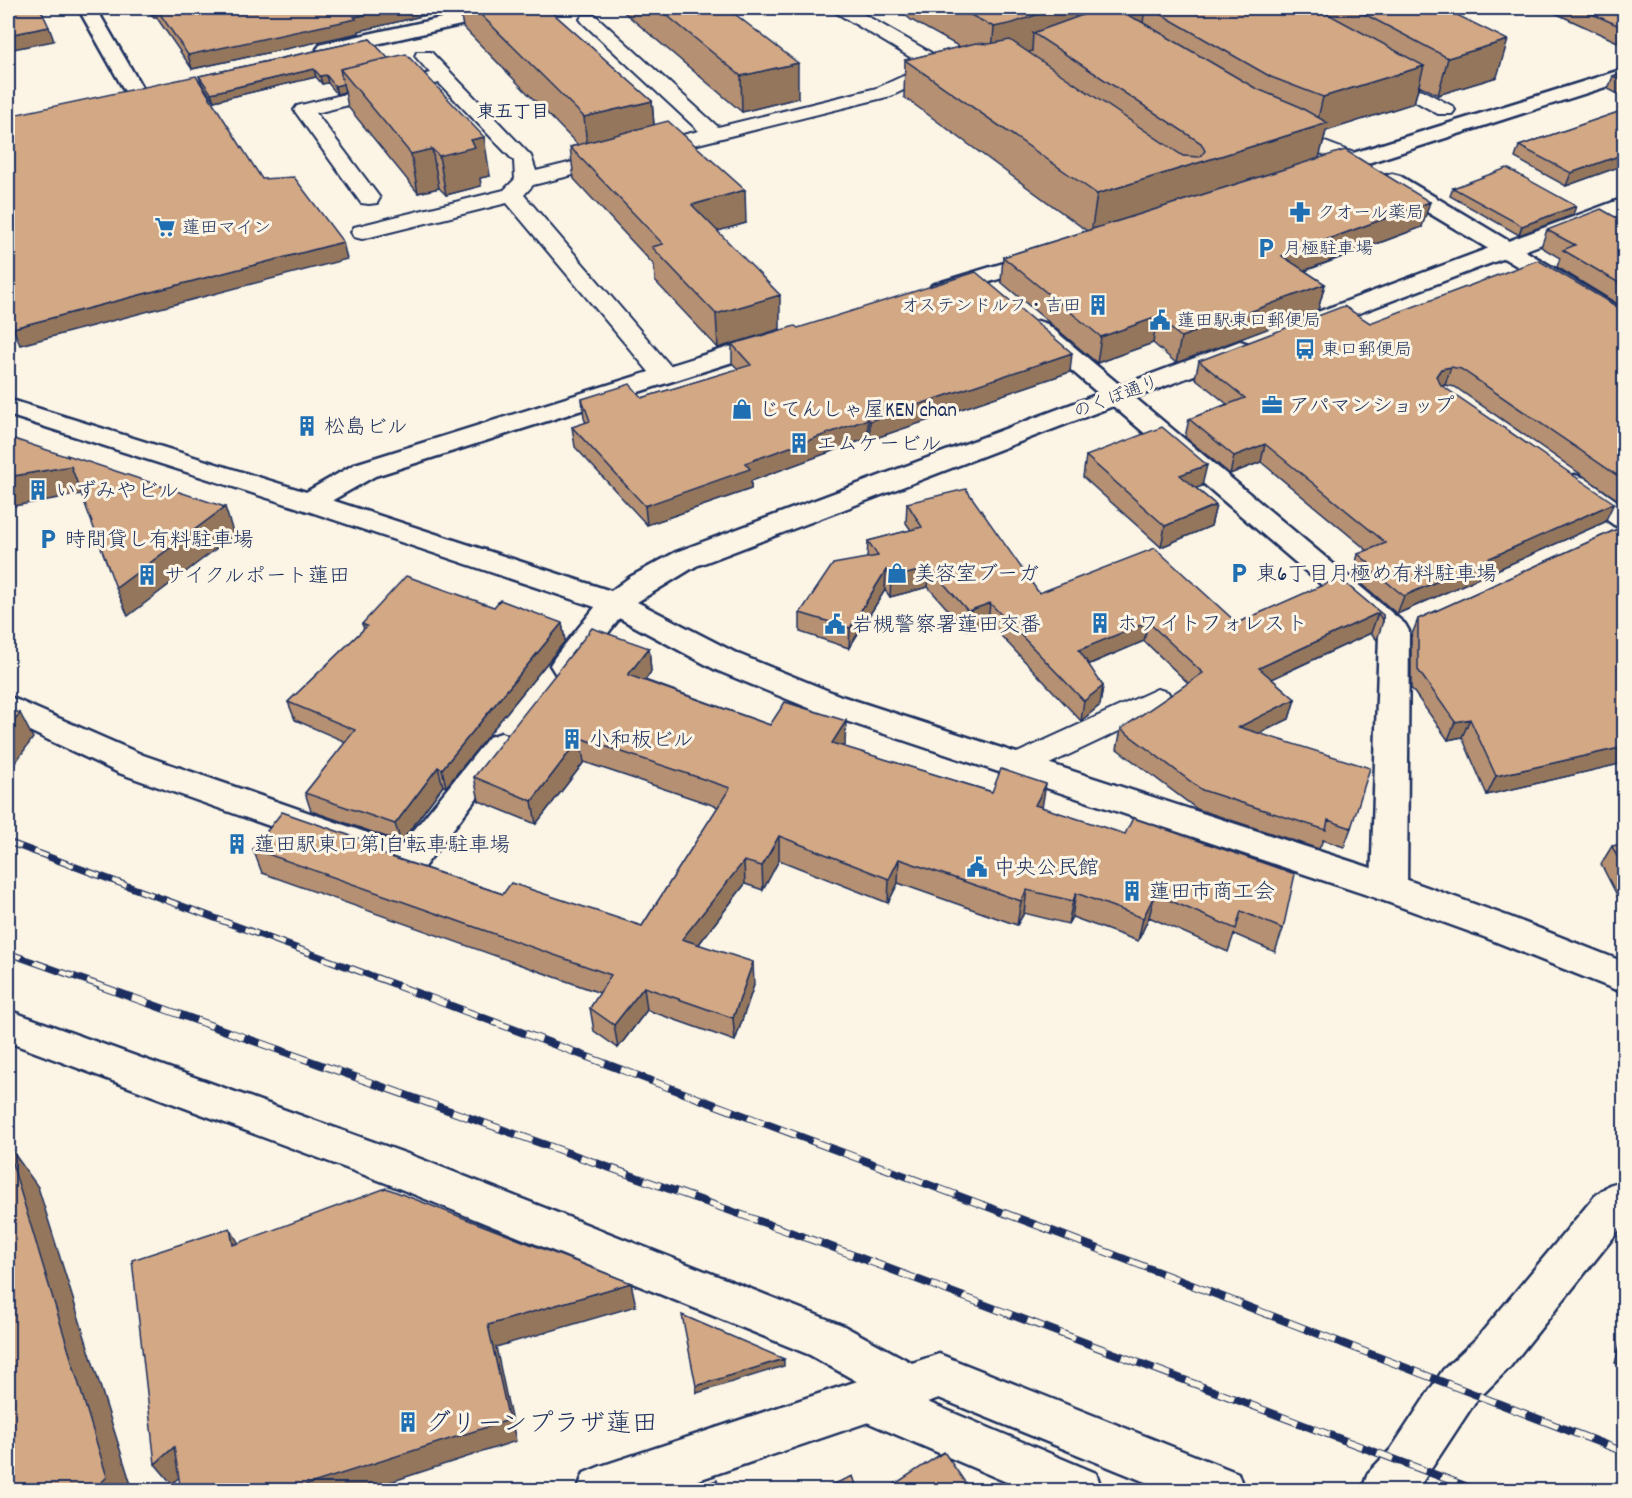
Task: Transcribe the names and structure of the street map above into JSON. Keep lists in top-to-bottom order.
{
  "streets": {
    "street": ["のくぼ通り"]
  },
  "districts": ["東五丁目"],
  "places": {
    "pharmacy": ["クオール薬局"],
    "supermarket": ["蓮田マイン"],
    "parking": ["月極駐車場", "時間貸し有料駐車場", "東6丁目月極め有料駐車場"],
    "building": [
      "オステンドルフ・吉田",
      "松島ビル",
      "エムケービル",
      "いずみやビル",
      "サイクルポート蓮田",
      "ホワイトフォレスト",
      "小和板ビル",
      "蓮田駅東口第1自転車駐車場",
      "蓮田市商工会",
      "グリーンプラザ蓮田"
    ],
    "public building": ["蓮田駅東口郵便局", "岩槻警察署蓮田交番", "中央公民館"],
    "bus stop": ["東口郵便局"],
    "office": ["アパマンショップ"],
    "shop": ["じてんしゃ屋KEN chan", "美容室ブーガ"]
  }
}
